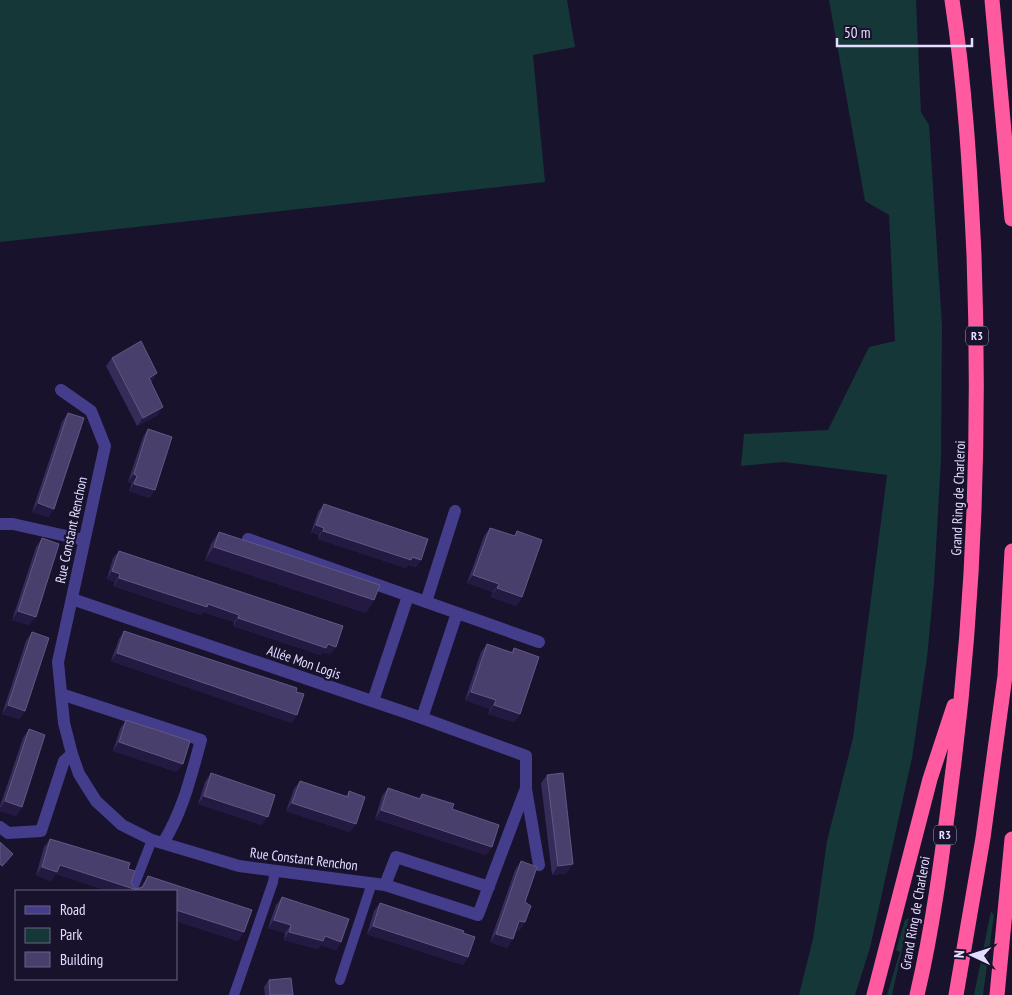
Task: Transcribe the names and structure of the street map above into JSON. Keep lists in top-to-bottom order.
{
  "streets": {
    "highway": ["R3", "Grand Ring de Charleroi"],
    "street": ["Rue Constant Renchon", "Allée Mon Logis"]
  },
  "crossings": [
    ["Rue Constant Renchon", "Allée Mon Logis"]
  ],
  "legend": ["Road", "Park", "Building"],
  "scale_bar": "50 m",
  "north": "left"
}
